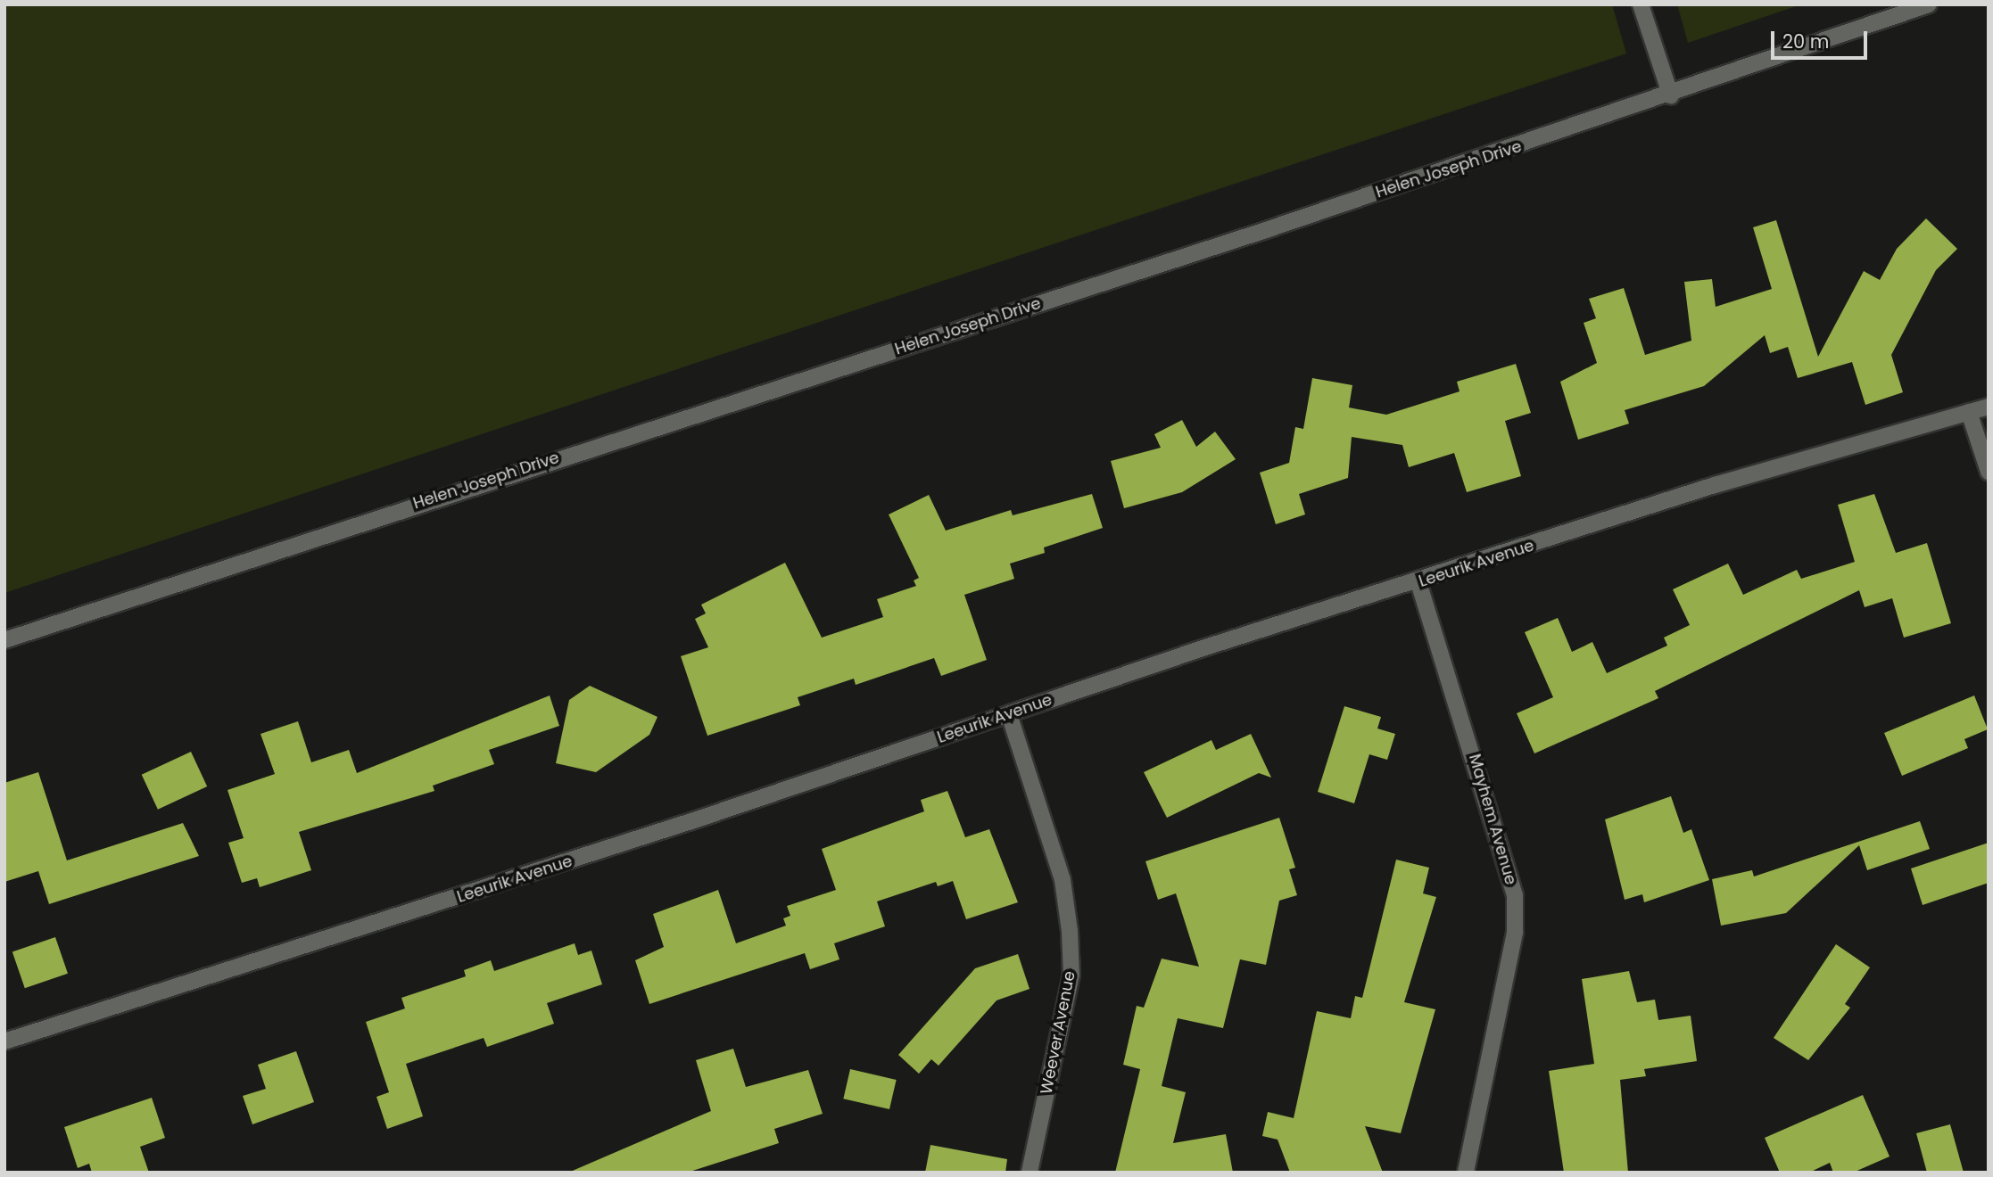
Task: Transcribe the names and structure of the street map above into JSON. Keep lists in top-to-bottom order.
{
  "streets": {
    "street": [
      "Helen Joseph Drive",
      "Leeurik Avenue",
      "Mayhem Avenue",
      "Weever Avenue"
    ]
  },
  "crossings": [
    ["Leeurik Avenue", "Mayhem Avenue"],
    ["Leeurik Avenue", "Weever Avenue"]
  ],
  "scale_bar": "20 m"
}
